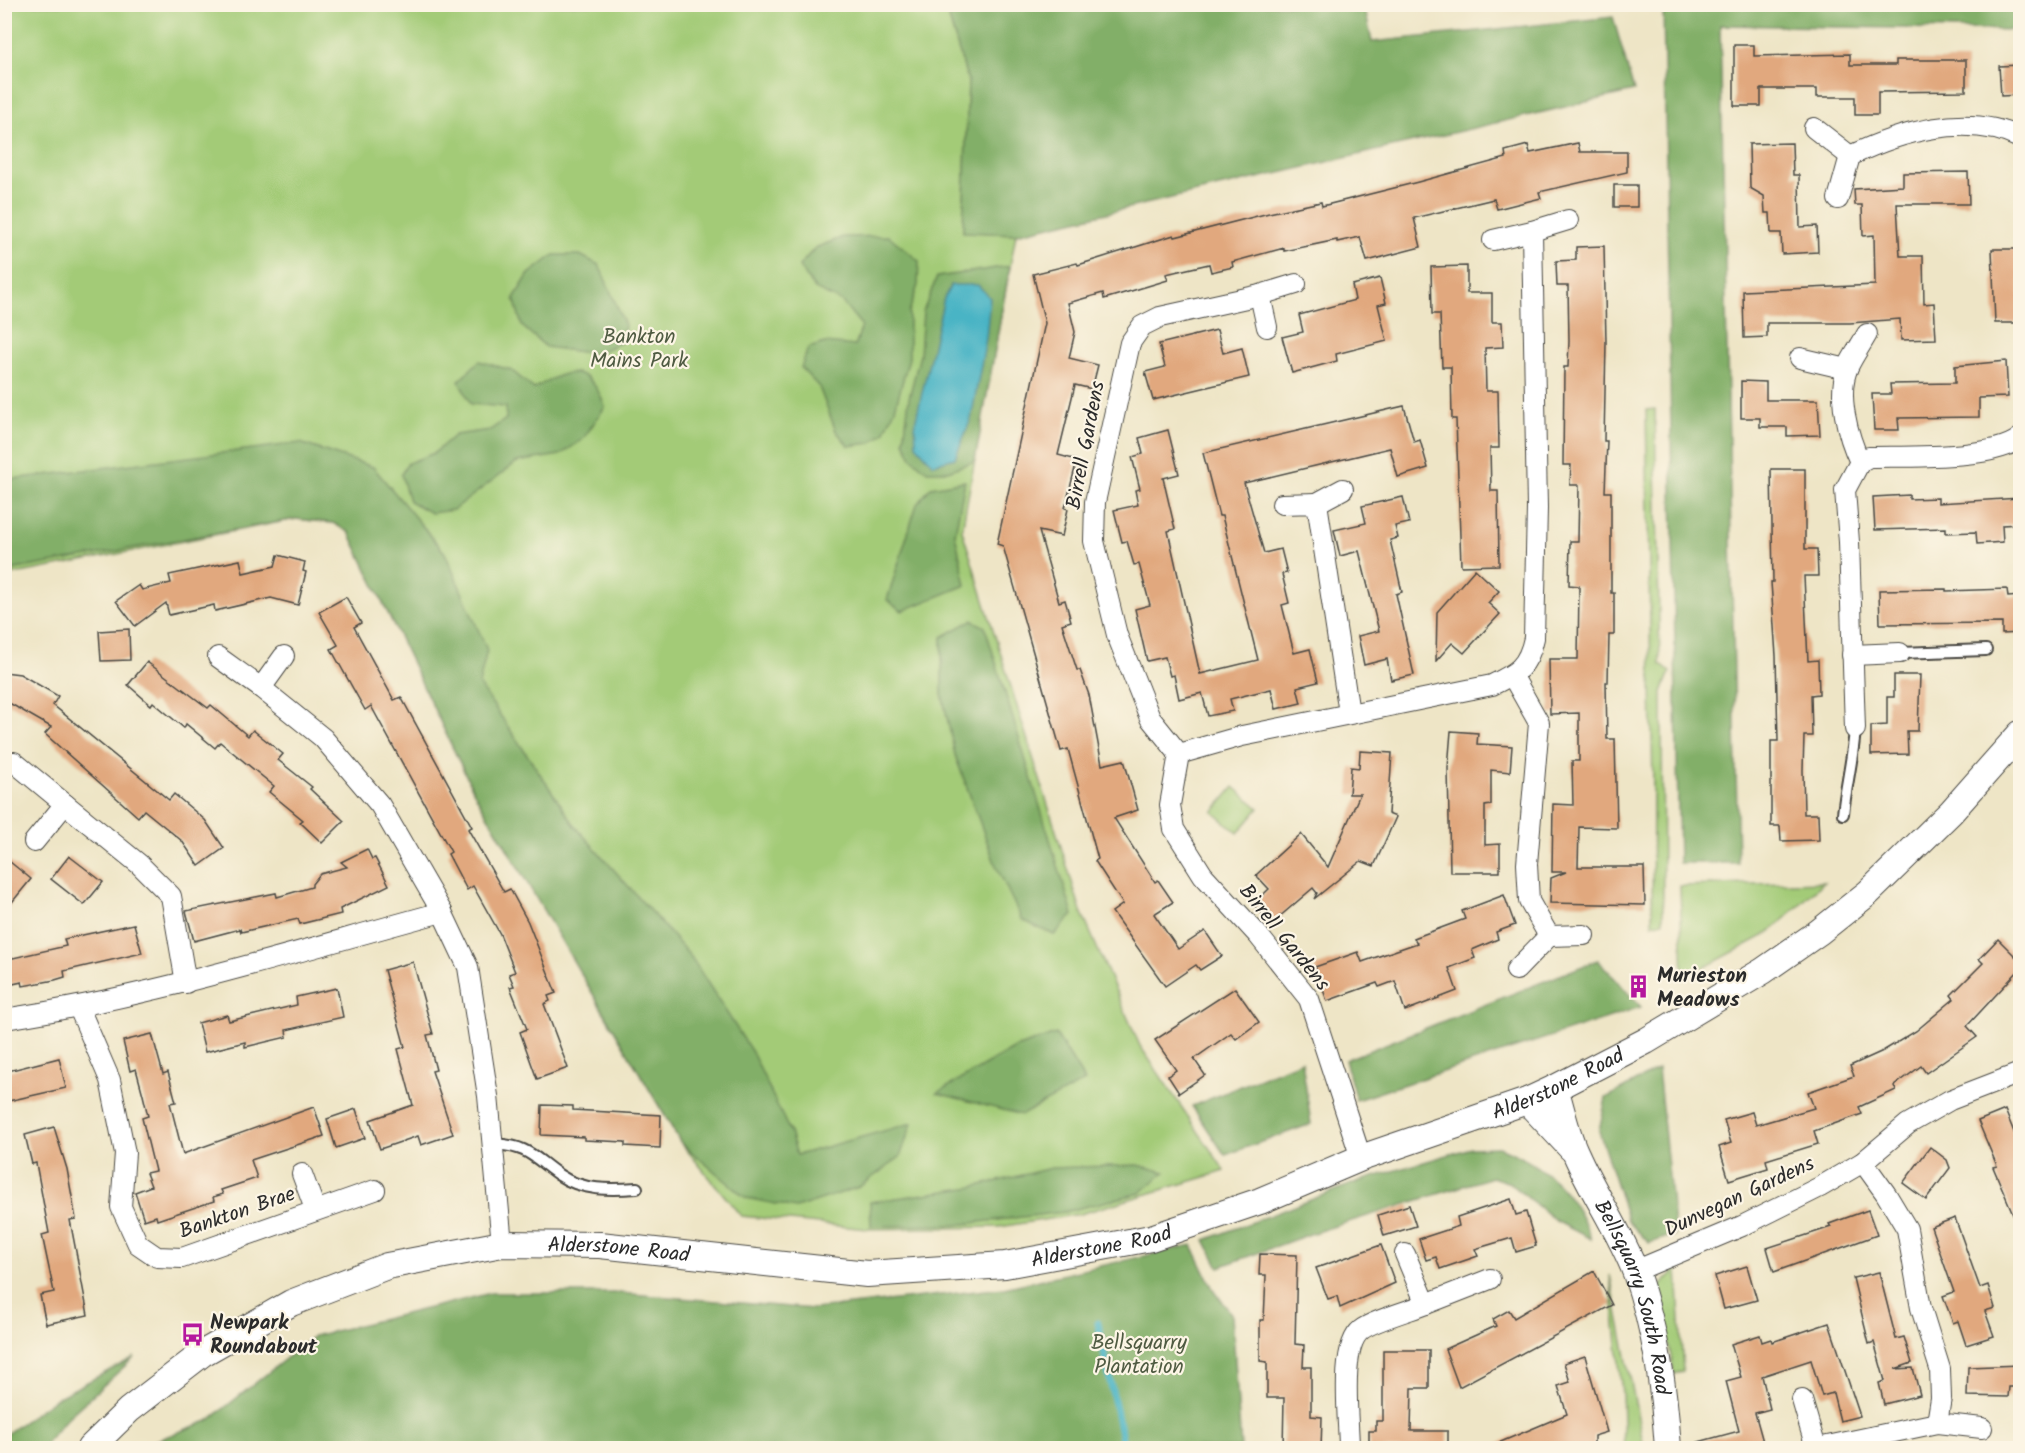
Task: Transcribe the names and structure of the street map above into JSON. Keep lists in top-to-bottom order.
{
  "streets": {
    "street": [
      "Birrell Gardens",
      "Alderstone Road",
      "Dunvegan Gardens",
      "Bankton Brae",
      "Bellsquarry South Road"
    ]
  },
  "crossings": [
    ["Birrell Gardens", "Alderstone Road"],
    ["Alderstone Road", "Bellsquarry South Road"],
    ["Dunvegan Gardens", "Bellsquarry South Road"]
  ],
  "parks": ["Bankton Mains Park", "Bellsquarry Plantation"],
  "places": {
    "building": ["Murieston Meadows"],
    "bus stop": ["Newpark Roundabout"]
  }
}
